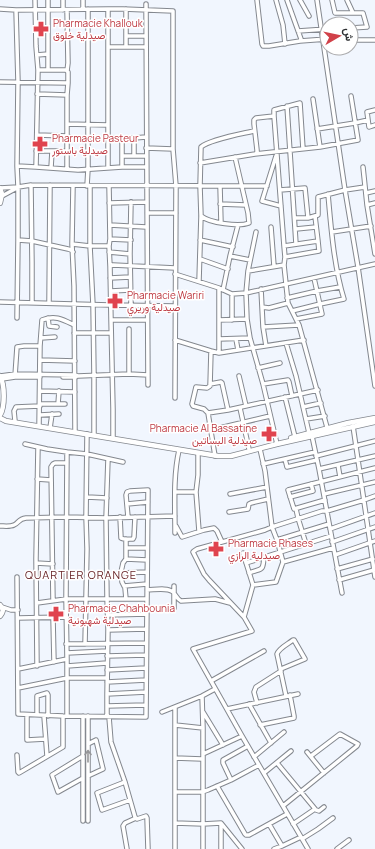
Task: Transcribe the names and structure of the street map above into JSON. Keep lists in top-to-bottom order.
{
  "districts": ["QUARTIER ORANGE"],
  "places": {
    "pharmacy": [
      "Pharmacie Khallouk صيدلية خلوق",
      "Pharmacie Pasteur صيدلية باستور",
      "Pharmacie Wariri صيدلية وريري",
      "Pharmacie Al Bassatine صيدلية البساتين",
      "Pharmacie Rhases صيدلية الرازي",
      "Pharmacie Chahbounia صيدلية شهبونية"
    ]
  },
  "north": "right"
}
